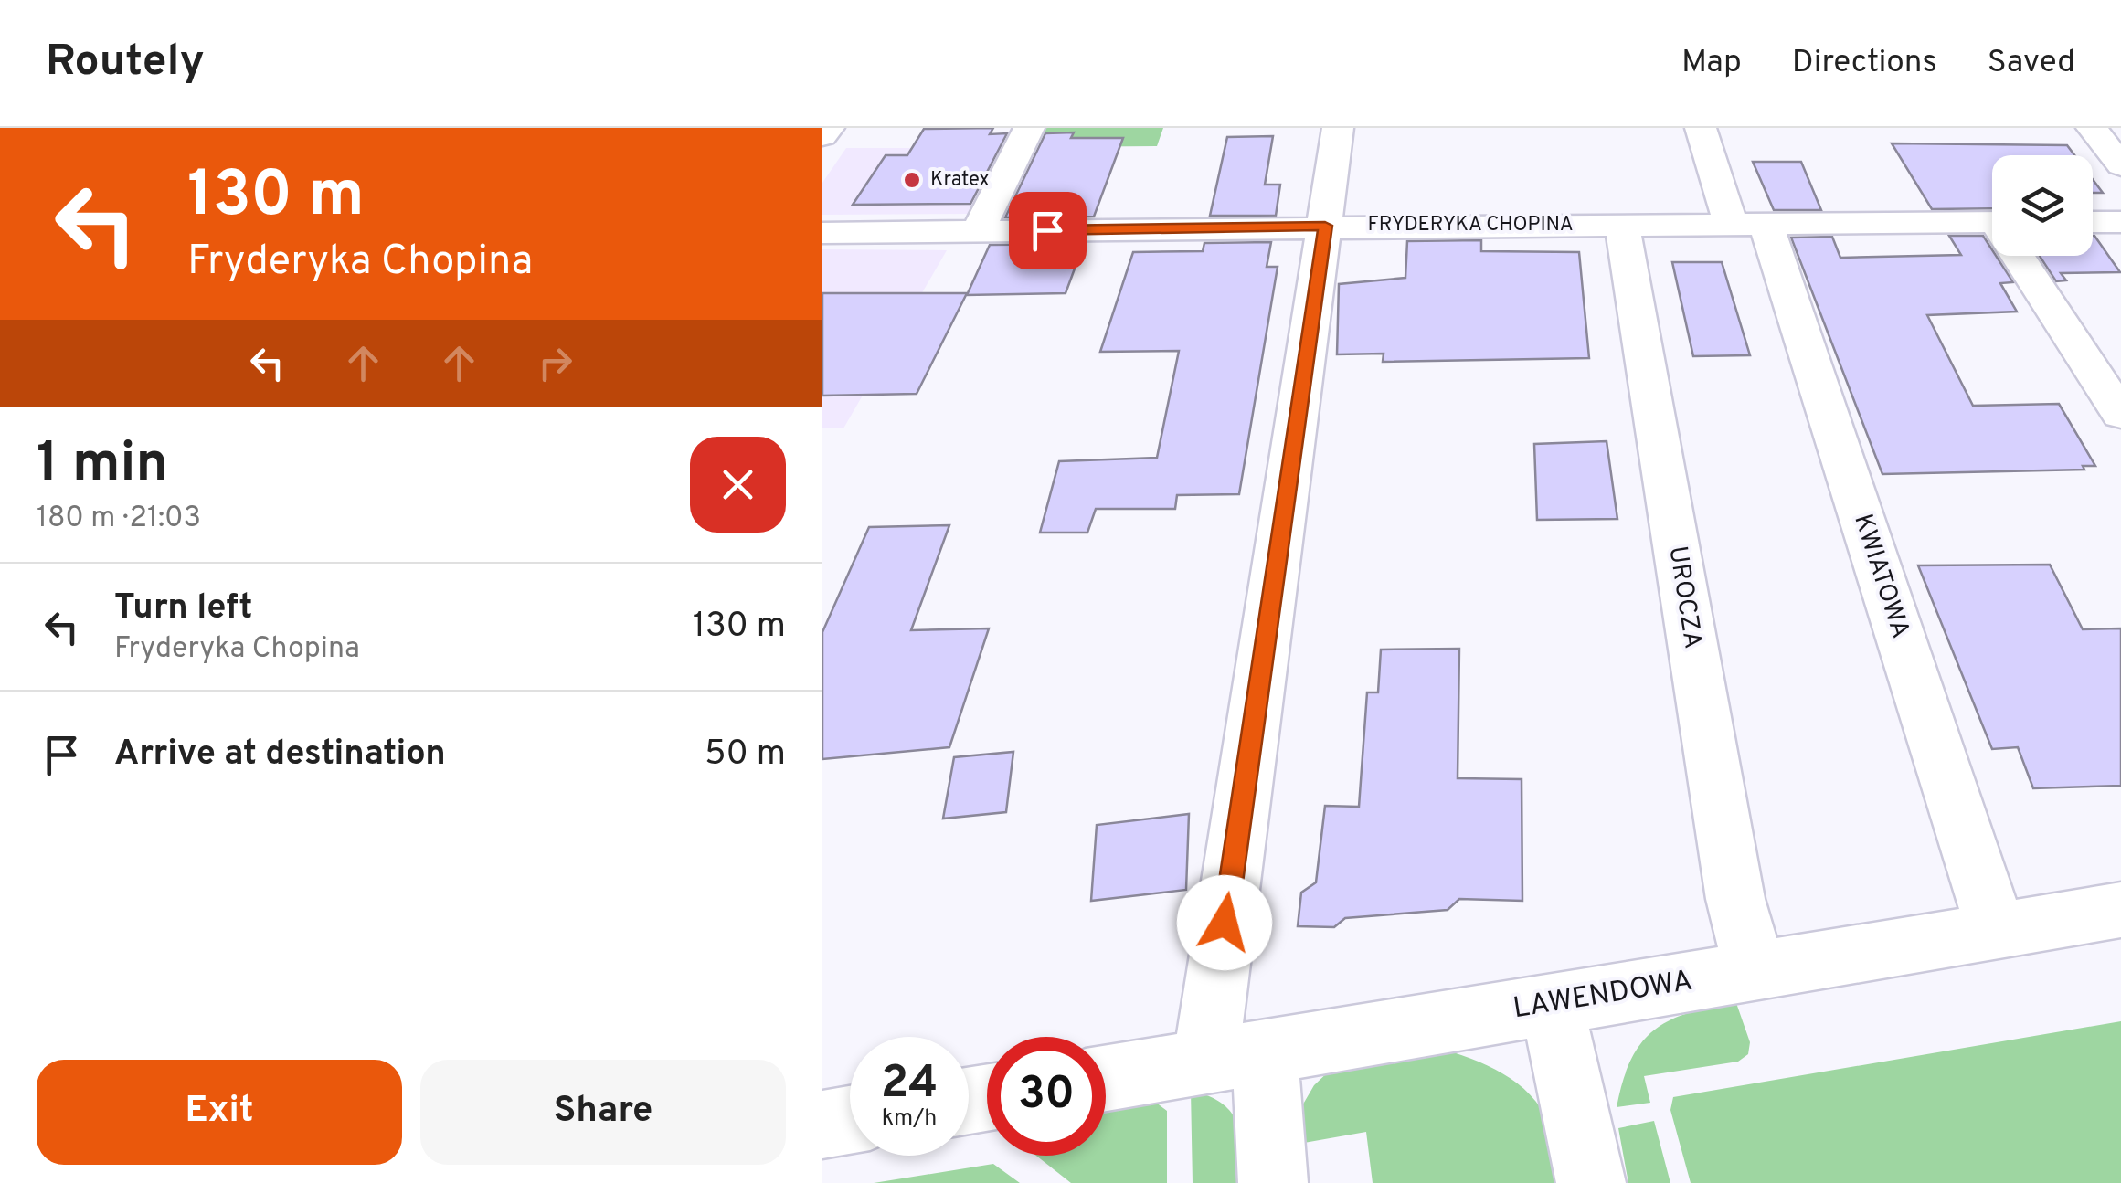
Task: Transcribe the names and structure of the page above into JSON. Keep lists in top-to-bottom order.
{
  "streets": {
    "street": [
      "FRYDERYKA CHOPINA",
      "KWIATOWA",
      "UROCZA",
      "LAWENDOWA"
    ]
  },
  "crossings": [
    ["FRYDERYKA CHOPINA", "KWIATOWA"],
    ["FRYDERYKA CHOPINA", "UROCZA"],
    ["KWIATOWA", "LAWENDOWA"],
    ["UROCZA", "LAWENDOWA"]
  ],
  "places": ["Kratex"],
  "page": {
    "header": "Routely",
    "nav": ["Map", "Directions", "Saved"],
    "turn": ["130 m", "Fryderyka Chopina"],
    "heading": ["1 min", "180 m · 21:03"],
    "list": [
      {
        "name": "Turn left",
        "note": "Fryderyka Chopina",
        "value": "130 m"
      },
      {
        "name": "Arrive at destination",
        "value": "50 m"
      }
    ],
    "speed": "24 km/h",
    "limit": "30",
    "buttons": ["Exit", "Share"]
  }
}
